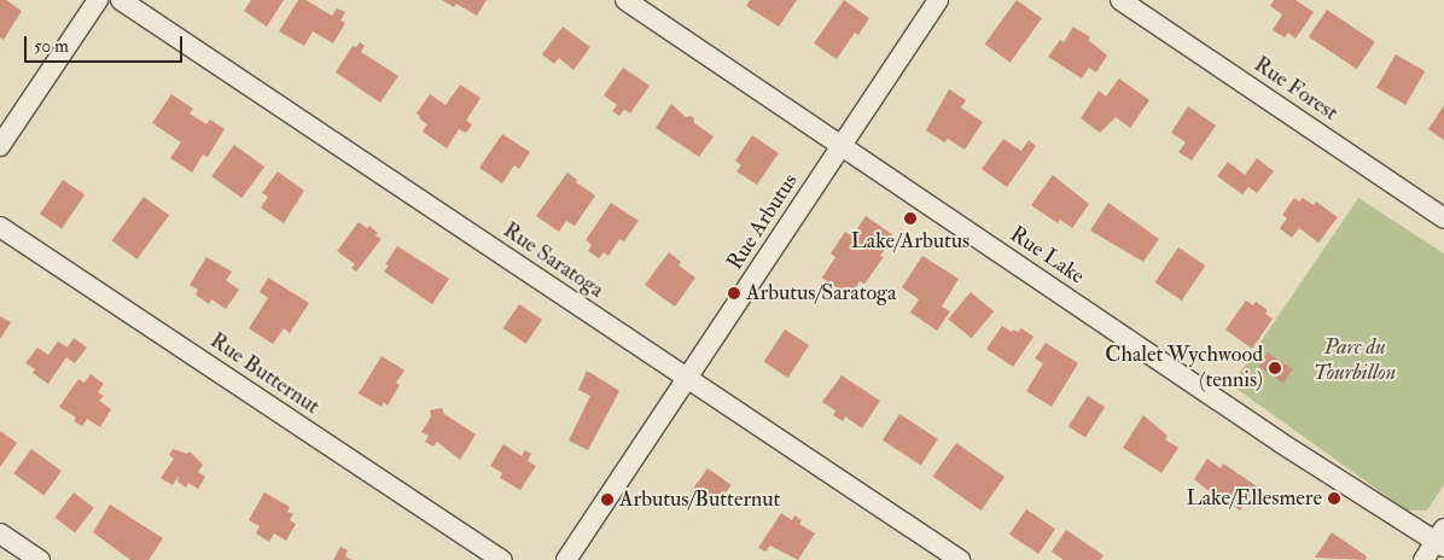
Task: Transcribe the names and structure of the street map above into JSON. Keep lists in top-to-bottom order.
{
  "streets": {
    "street": [
      "Rue Forest",
      "Rue Arbutus",
      "Rue Lake",
      "Rue Saratoga",
      "Rue Butternut"
    ]
  },
  "crossings": [
    ["Rue Arbutus", "Rue Lake"],
    ["Rue Arbutus", "Rue Saratoga"]
  ],
  "parks": ["Parc du Tourbillon"],
  "places": [
    "Lake/Arbutus",
    "Arbutus/Saratoga",
    "Chalet Wychwood (tennis)",
    "Lake/Ellesmere",
    "Arbutus/Butternut"
  ],
  "scale_bar": "50 m"
}
